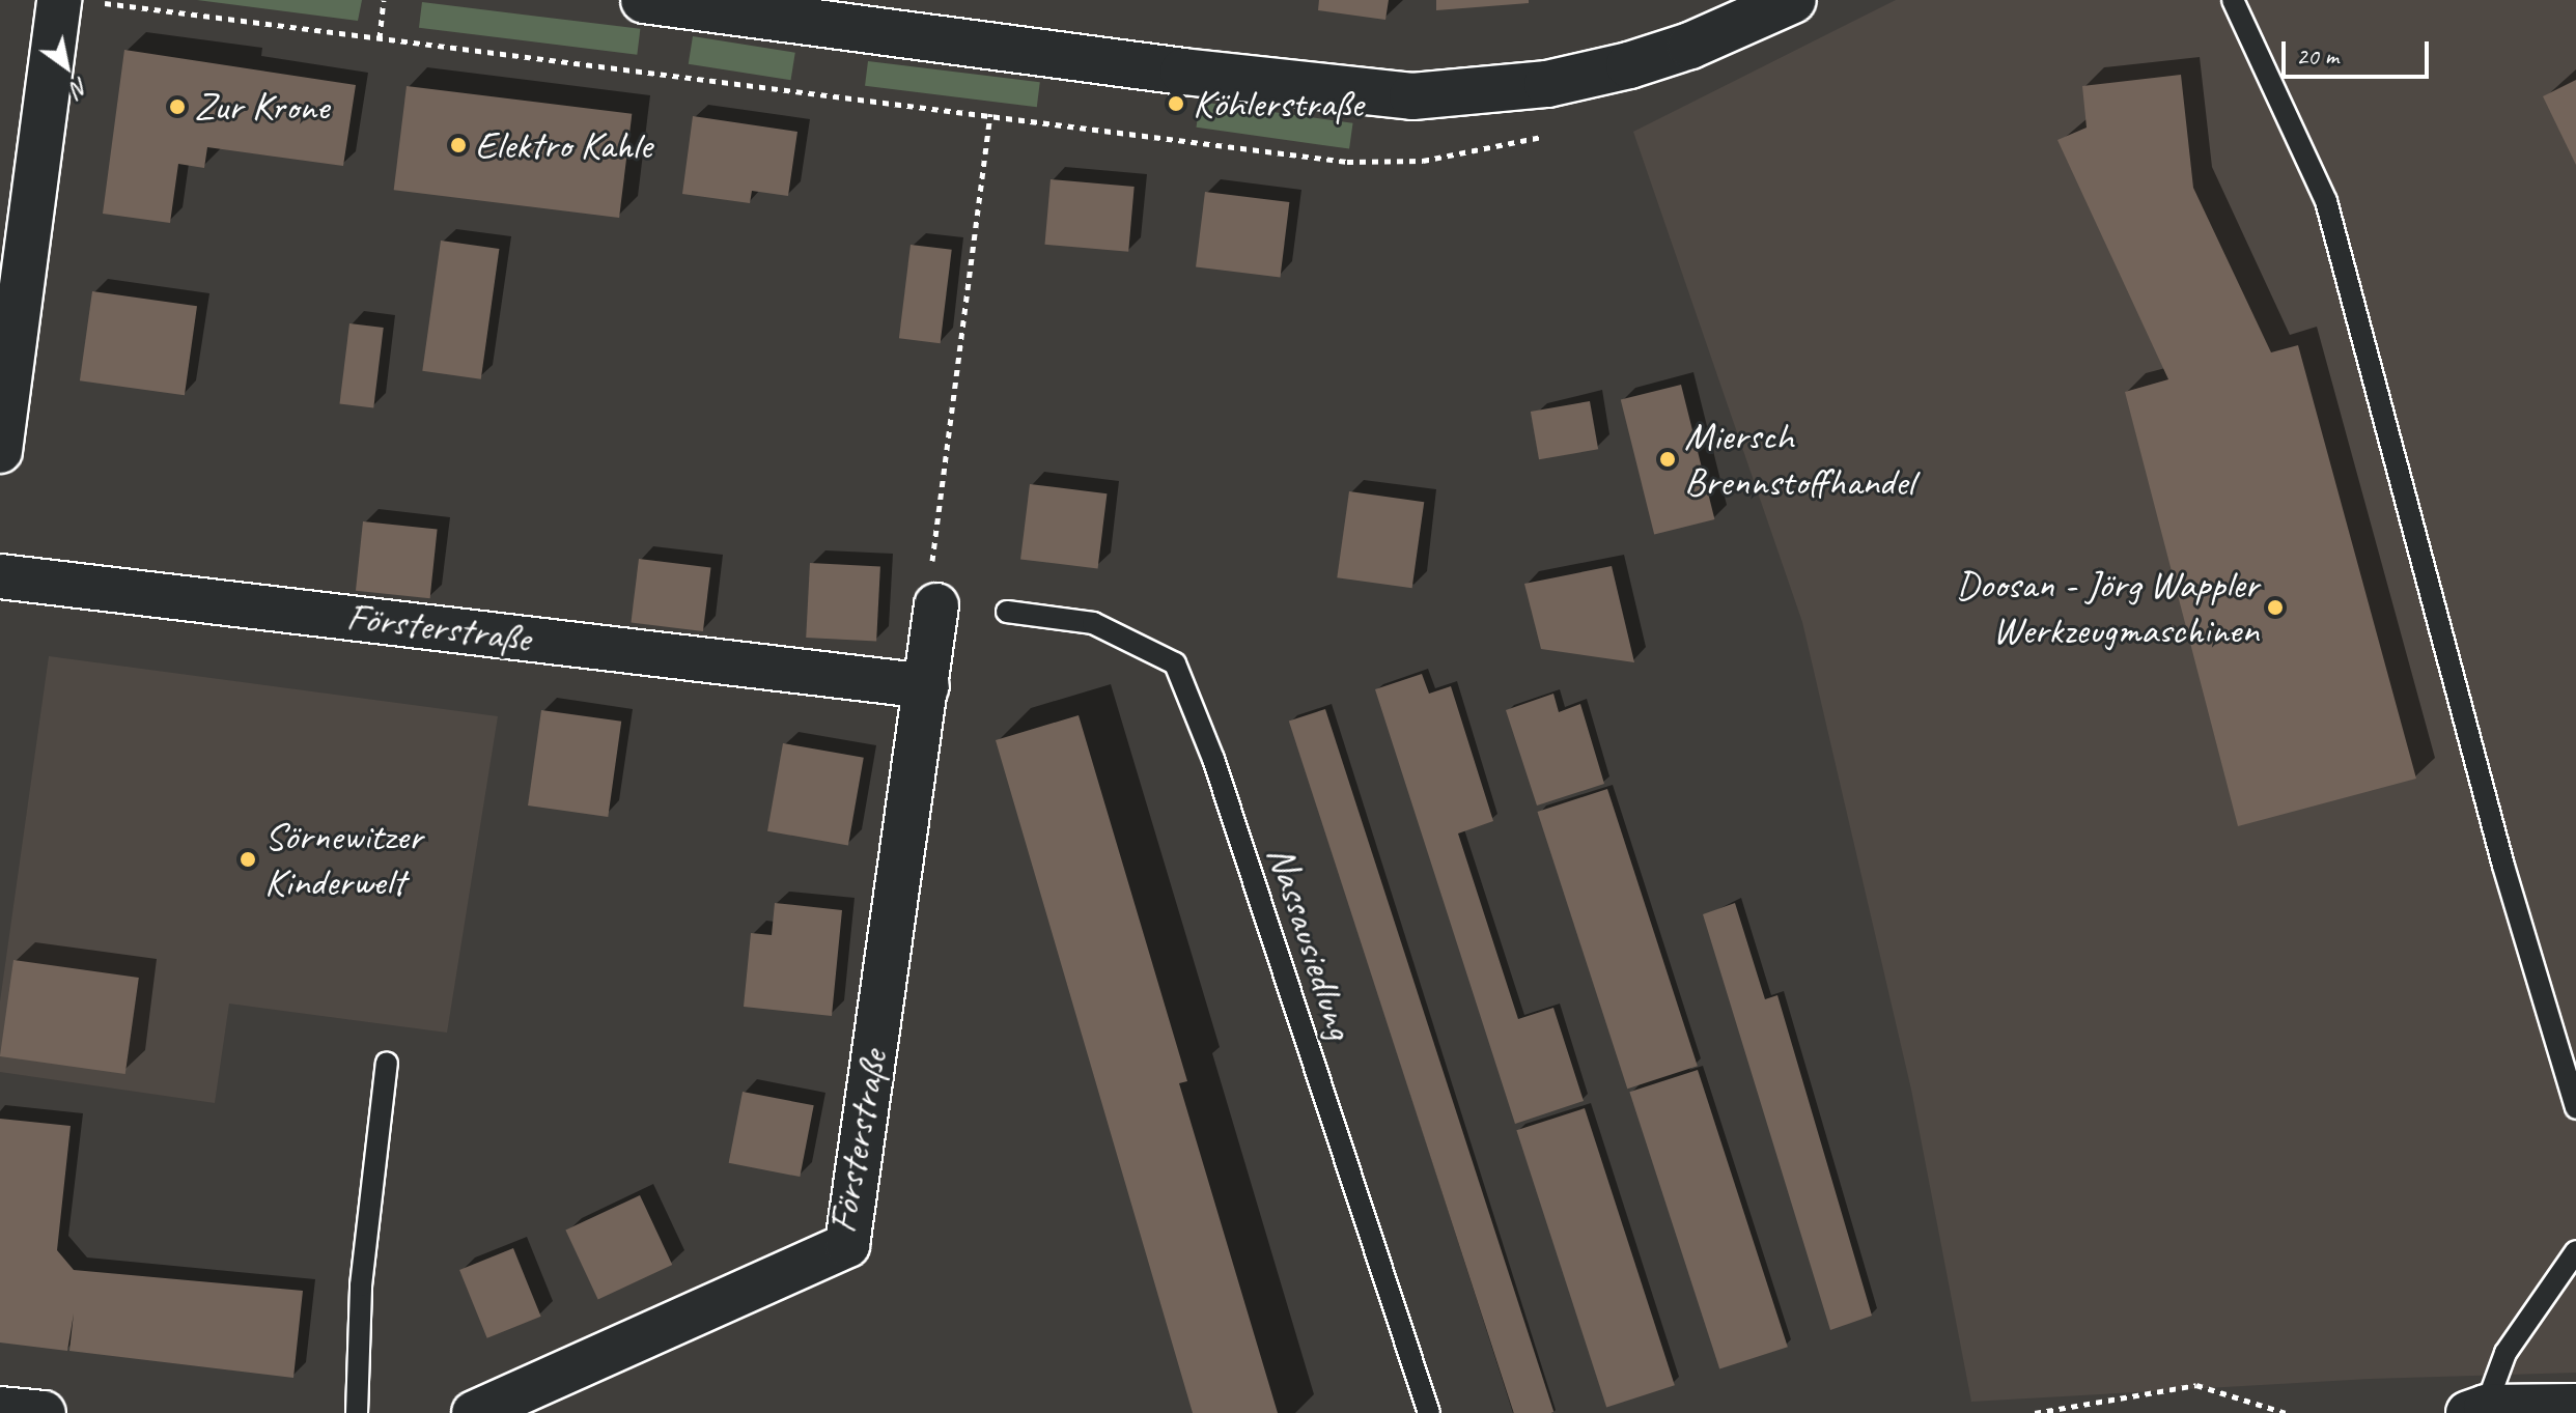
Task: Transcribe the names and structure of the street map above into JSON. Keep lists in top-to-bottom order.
{
  "streets": {
    "street": ["Försterstraße"],
    "lane": ["Nassausiedlung"]
  },
  "places": [
    "Köhlerstraße",
    "Zur Krone",
    "Elektro Kahle",
    "Miersch Brennstoffhandel",
    "Doosan - Jörg Wappler Werkzeugmaschinen",
    "Sörnewitzer Kinderwelt"
  ],
  "scale_bar": "20 m",
  "north": "bottom right"
}
